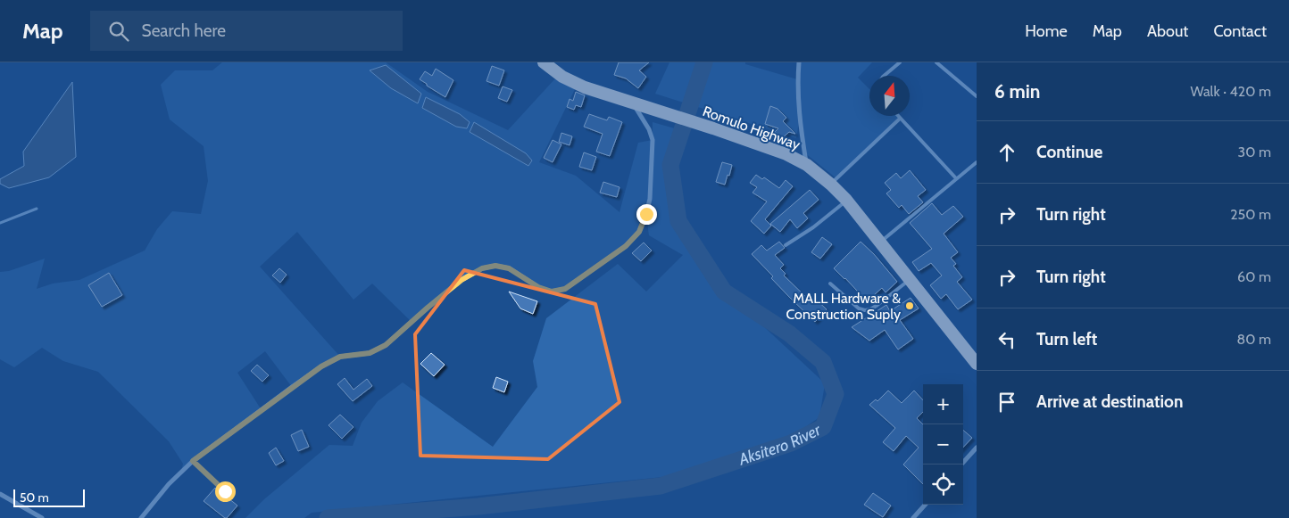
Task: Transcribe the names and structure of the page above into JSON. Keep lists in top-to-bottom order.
{
  "streets": {
    "highway": ["Romulo Highway"]
  },
  "water": ["Aksitero River"],
  "places": ["MALL Hardware & Construction Suply"],
  "scale_bar": "50 m",
  "north": "top",
  "page": {
    "header": "Map",
    "search": "Search here",
    "nav": [
      "Home",
      "Map",
      "About",
      "Contact"
    ],
    "heading": ["6 min", "Walk · 420 m"],
    "list": [
      ["Continue", "30 m"],
      ["Turn right", "250 m"],
      ["Turn right", "60 m"],
      ["Turn left", "80 m"],
      "Arrive at destination"
    ],
    "map_buttons": ["+", "−"],
    "scale": "50 m"
  }
}
